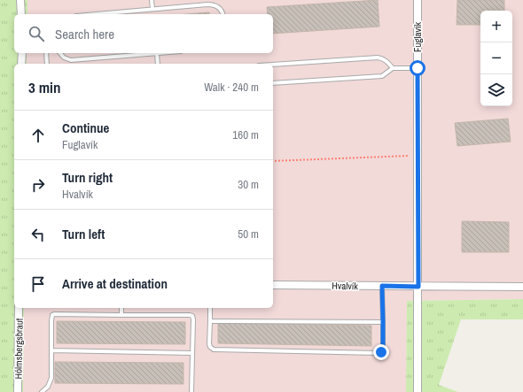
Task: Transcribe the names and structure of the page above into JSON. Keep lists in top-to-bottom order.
{
  "streets": {
    "street": ["Fuglavík", "Hvalvík", "Hólmsbergsbraut"]
  },
  "crossings": [
    ["Fuglavík", "Hvalvík"]
  ],
  "page": {
    "map_buttons": ["+", "−"],
    "search": "Search here",
    "heading": ["3 min", "Walk · 240 m"],
    "list": [
      ["Continue", "Fuglavík", "160 m"],
      ["Turn right", "Hvalvík", "30 m"],
      ["Turn left", "50 m"],
      "Arrive at destination"
    ]
  }
}
